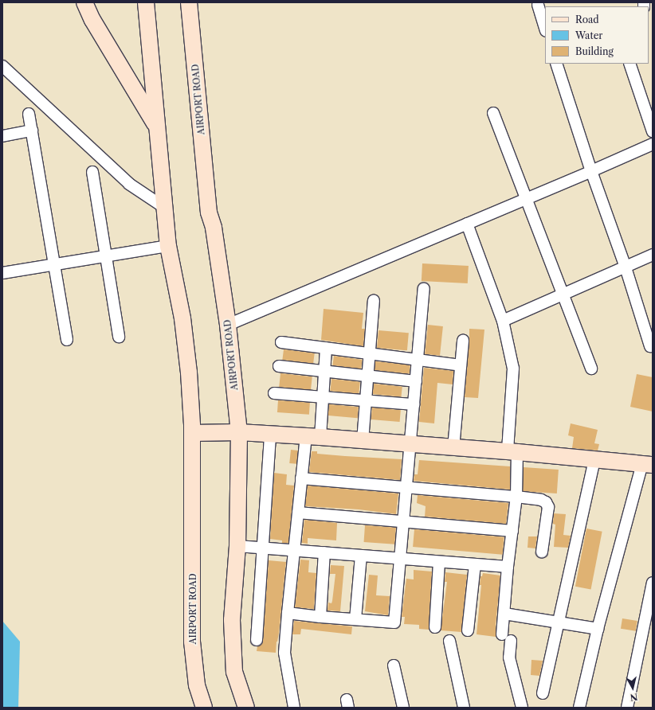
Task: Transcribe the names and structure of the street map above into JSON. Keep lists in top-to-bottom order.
{
  "streets": {
    "main road": ["AIRPORT ROAD"]
  },
  "legend": ["Road", "Water", "Building"],
  "north": "bottom"
}
